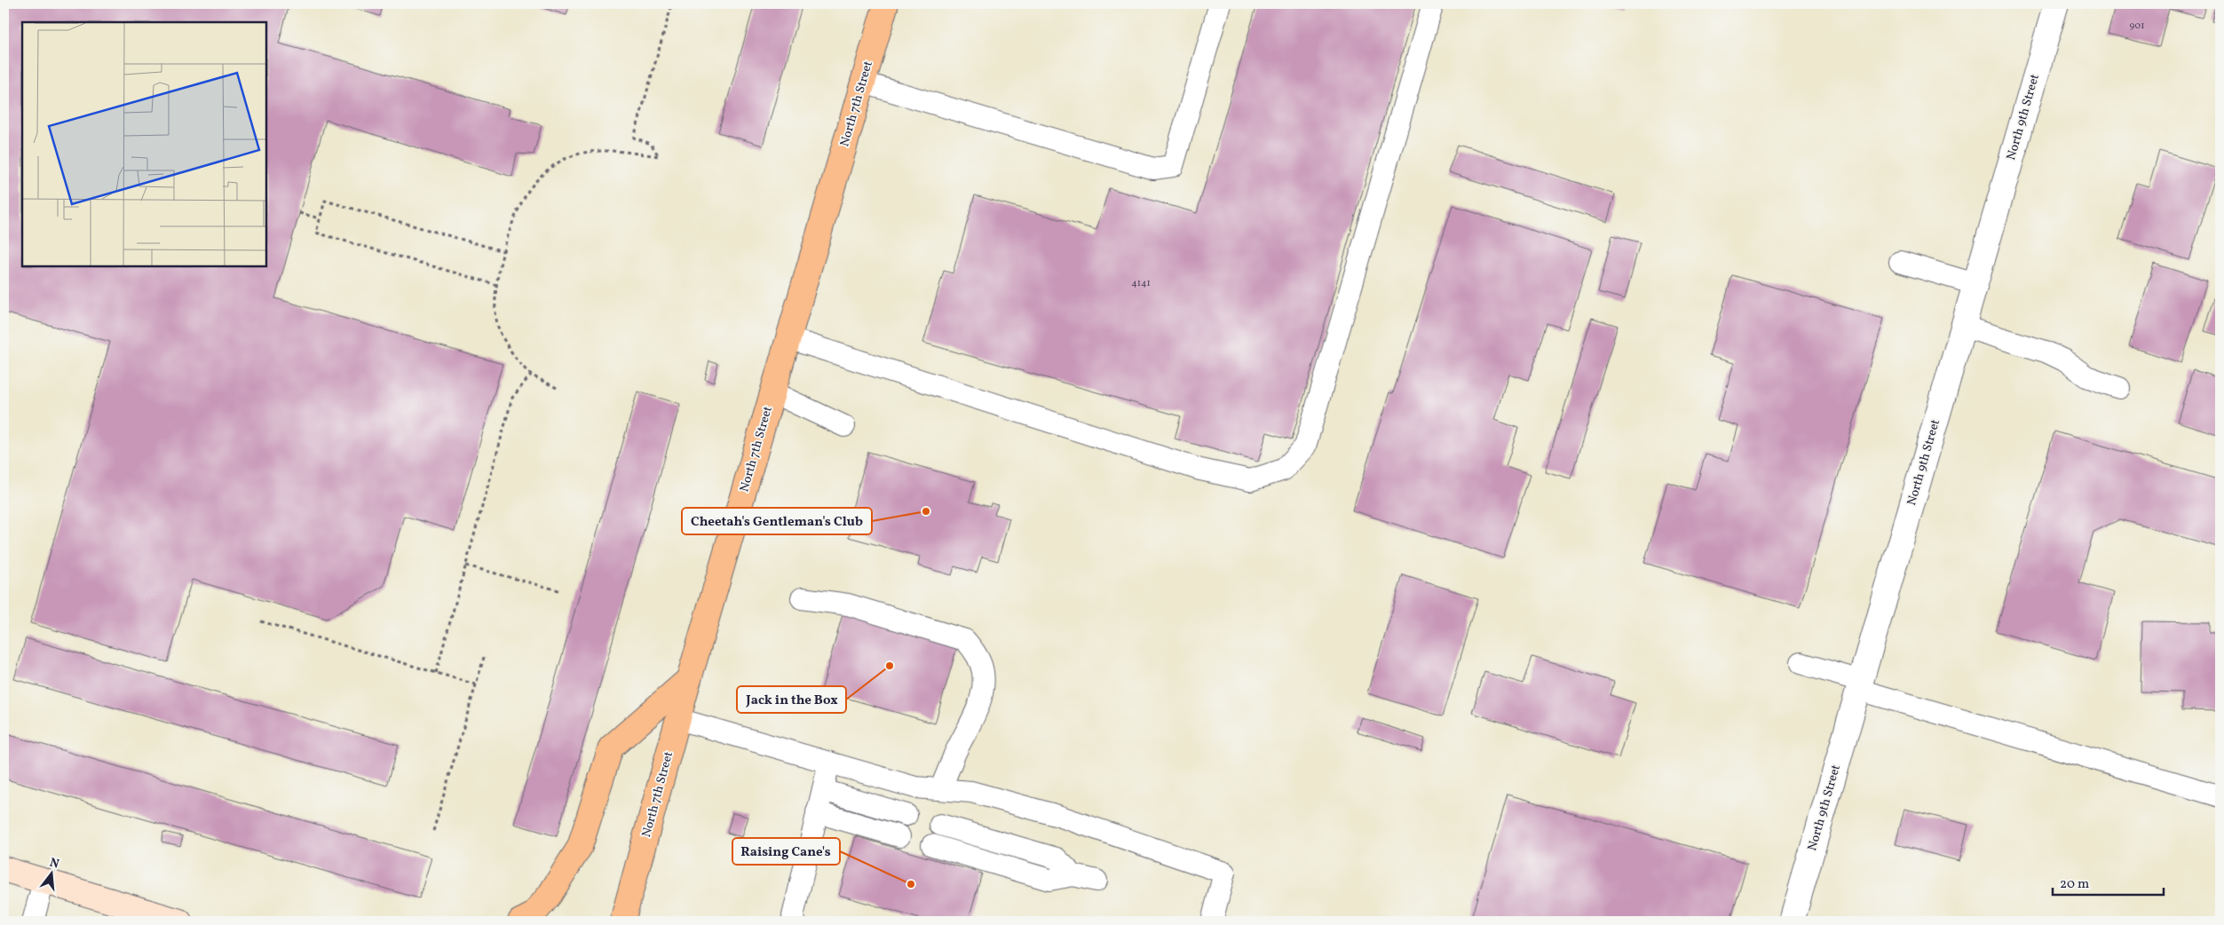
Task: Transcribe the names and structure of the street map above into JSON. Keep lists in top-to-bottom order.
{
  "streets": {
    "main road": ["North 7th Street"],
    "street": ["North 9th Street"]
  },
  "places": ["Cheetah's Gentleman's Club", "Jack in the Box", "Raising Cane's"],
  "house_numbers": ["901", "4141"],
  "scale_bar": "20 m",
  "north": "top"
}
